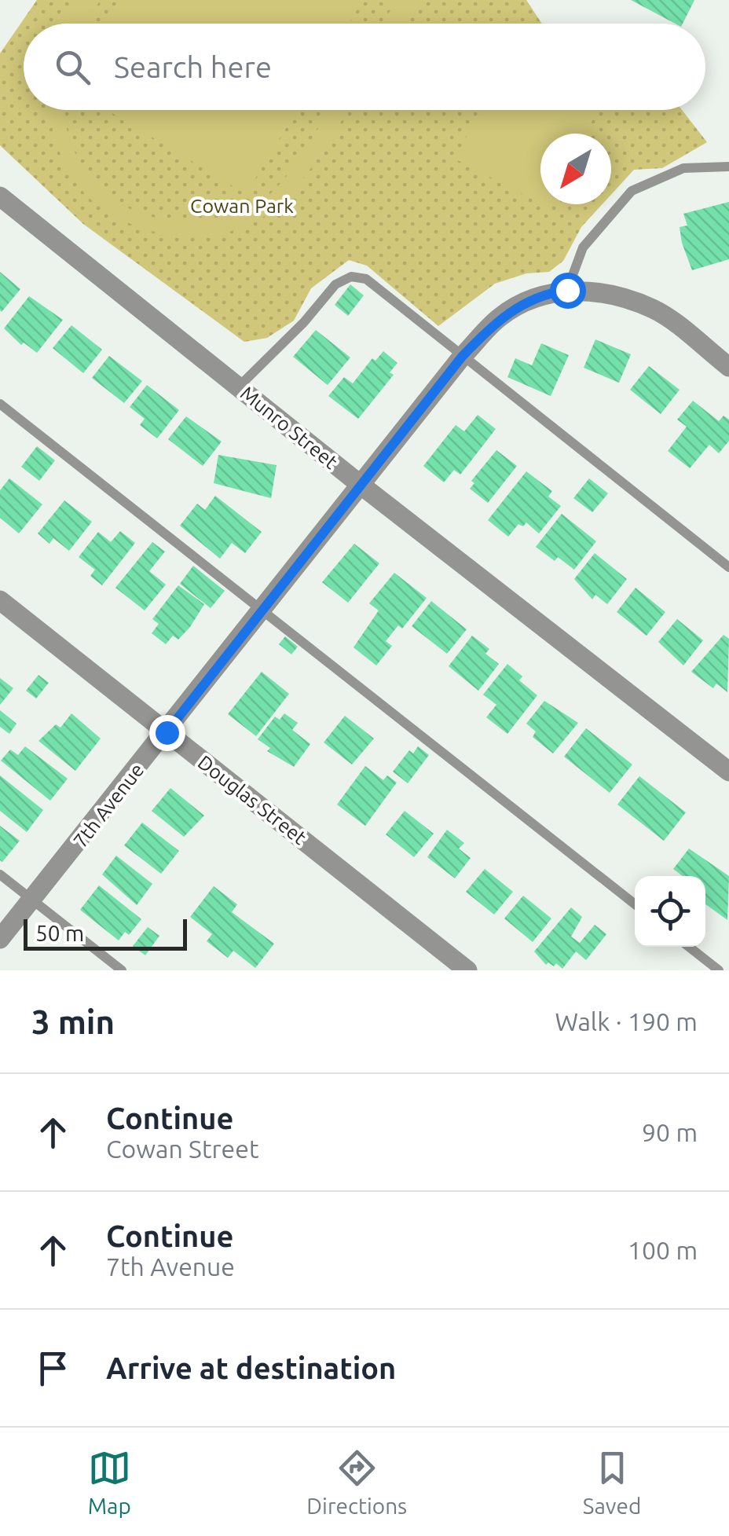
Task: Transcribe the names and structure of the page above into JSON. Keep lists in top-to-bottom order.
{
  "streets": {
    "street": ["Munro Street", "Douglas Street", "7th Avenue"]
  },
  "crossings": [
    ["Munro Street", "7th Avenue"],
    ["Douglas Street", "7th Avenue"]
  ],
  "parks": ["Cowan Park"],
  "scale_bar": "50 m",
  "north": "bottom left",
  "page": {
    "search": "Search here",
    "scale": "50 m",
    "heading": ["3 min", "Walk · 190 m"],
    "list": [
      ["Continue", "Cowan Street", "90 m"],
      ["Continue", "7th Avenue", "100 m"],
      "Arrive at destination"
    ],
    "nav": ["Map", "Directions", "Saved"]
  }
}
